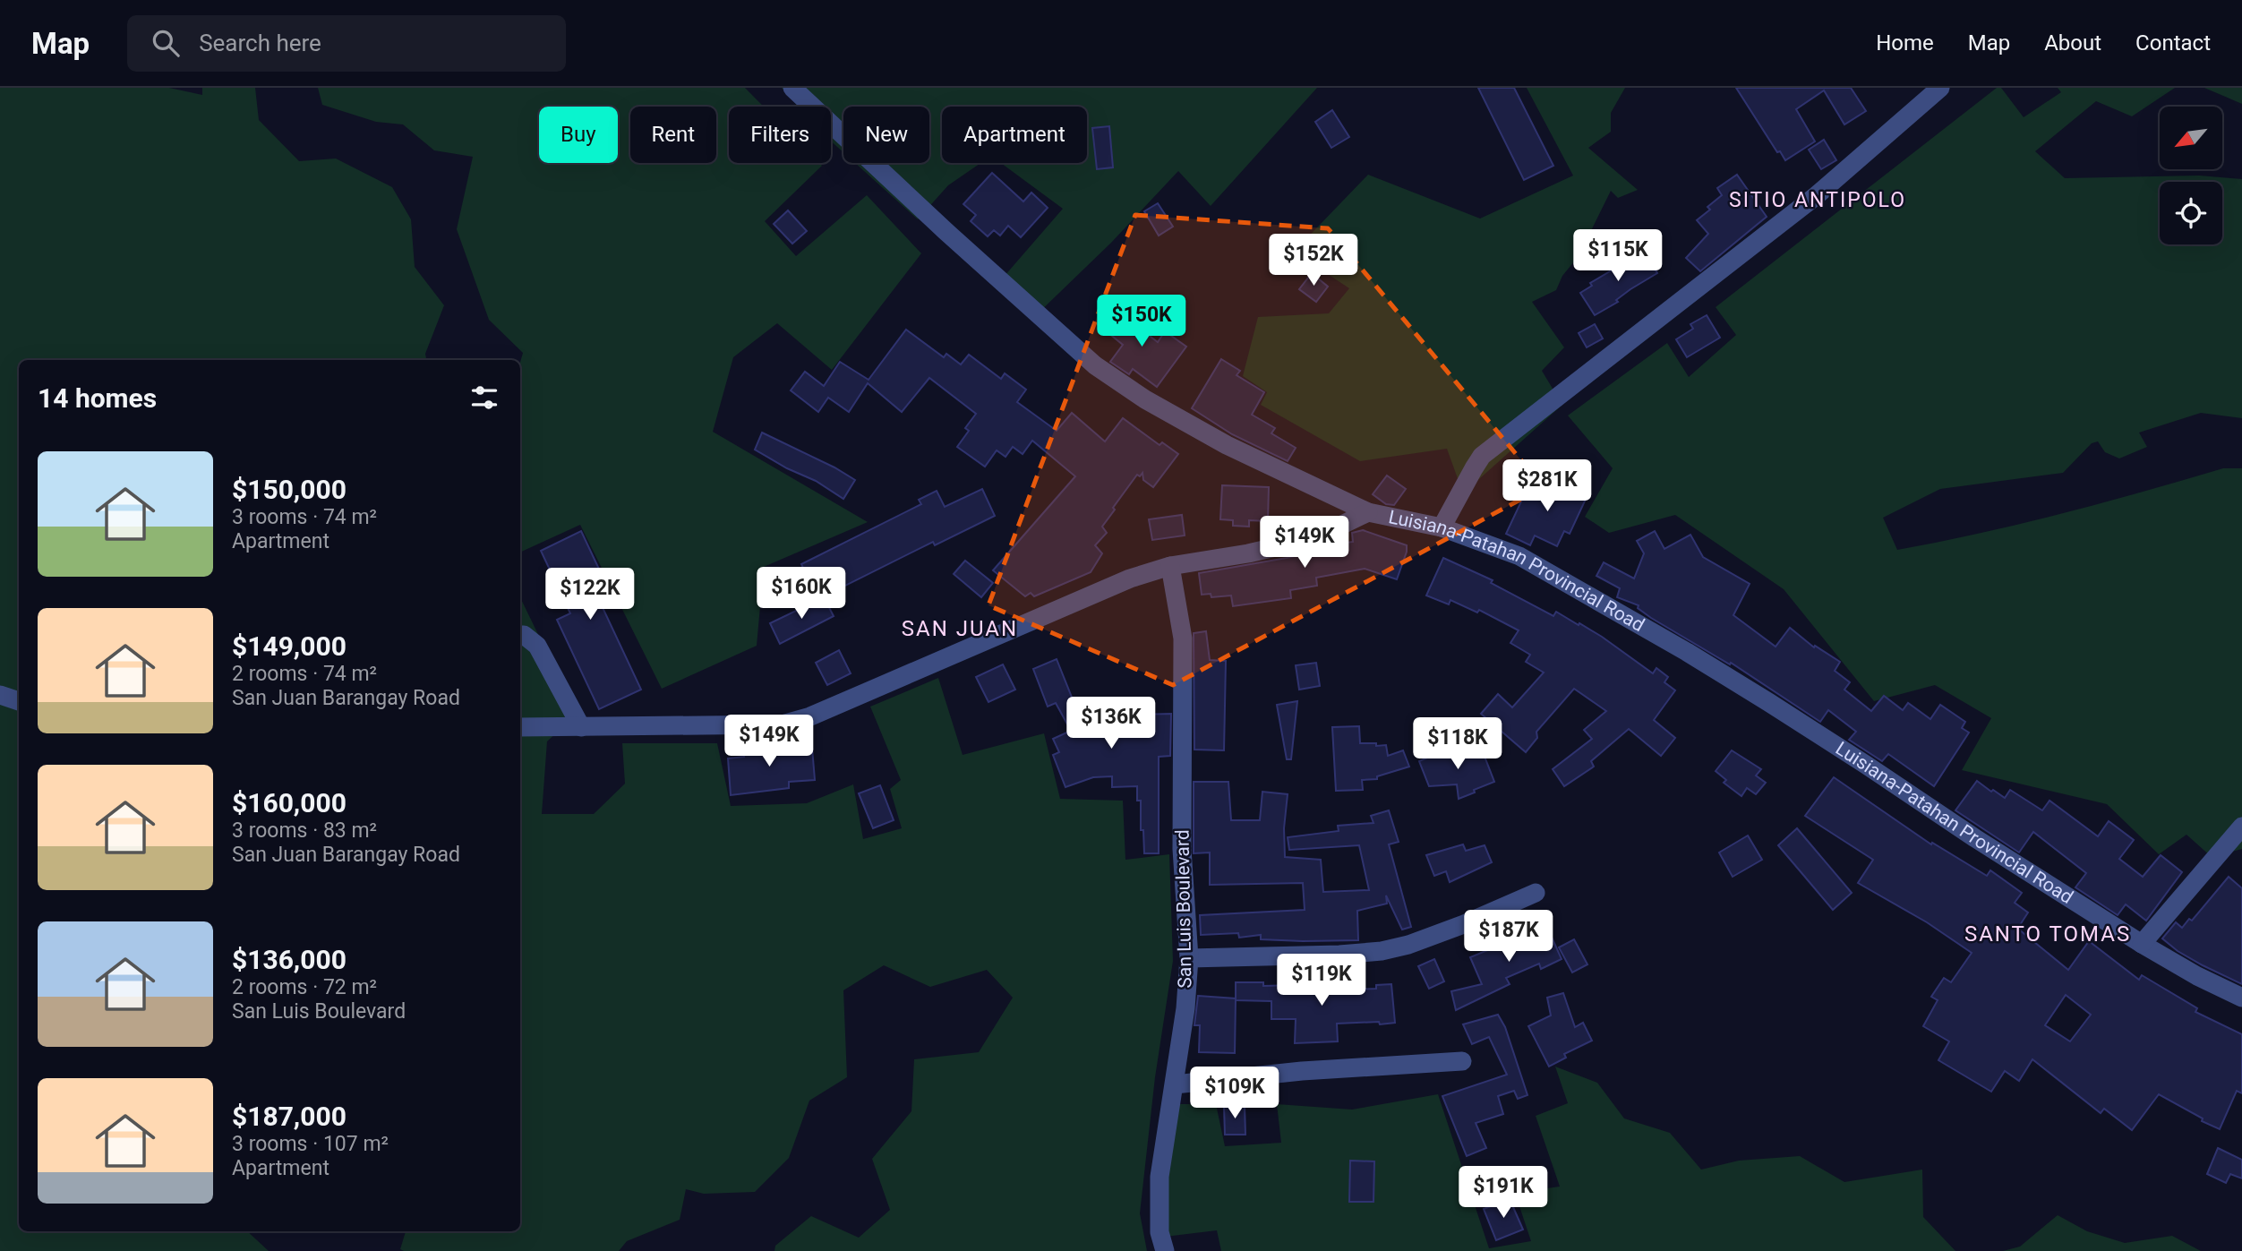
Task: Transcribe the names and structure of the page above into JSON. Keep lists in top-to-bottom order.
{
  "streets": {
    "street": ["Luisiana-Patahan Provincial Road", "San Luis Boulevard"]
  },
  "districts": ["SITIO ANTIPOLO", "SAN JUAN", "SANTO TOMAS"],
  "north": "bottom left",
  "page": {
    "header": "Map",
    "search": "Search here",
    "nav": [
      "Home",
      "Map",
      "About",
      "Contact"
    ],
    "chip": [
      "Buy",
      "Rent",
      "Filters",
      "New",
      "Apartment"
    ],
    "price": [
      "$115K",
      "$152K",
      "$150K",
      "$281K",
      "$149K",
      "$160K",
      "$122K",
      "$136K",
      "$149K",
      "$118K",
      "$187K",
      "$119K",
      "$109K",
      "$191K"
    ],
    "heading": "14 homes",
    "list": [
      {
        "name": "$150,000",
        "note": "3 rooms · 74 m² · Apartment"
      },
      {
        "name": "$149,000",
        "note": "2 rooms · 74 m² · San Juan Barangay Road"
      },
      {
        "name": "$160,000",
        "note": "3 rooms · 83 m² · San Juan Barangay Road"
      },
      {
        "name": "$136,000",
        "note": "2 rooms · 72 m² · San Luis Boulevard"
      },
      {
        "name": "$187,000",
        "note": "3 rooms · 107 m² · Apartment"
      }
    ]
  }
}
